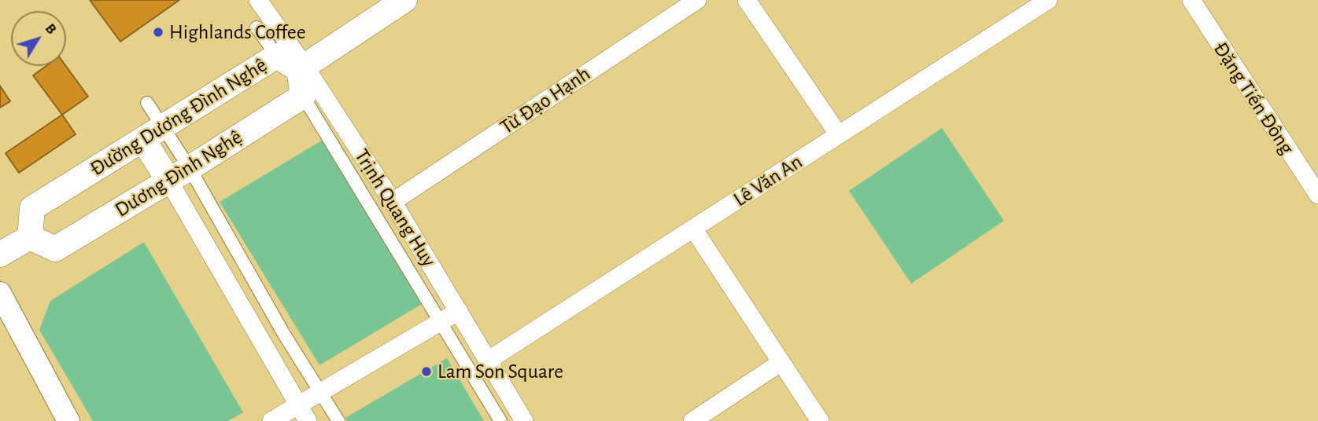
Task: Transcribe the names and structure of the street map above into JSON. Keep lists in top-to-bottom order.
{
  "streets": {
    "main road": ["Đường Dương Đình Nghệ", "Dương Đình Nghệ"],
    "street": [
      "Đặng Tiến Đông",
      "Từ Đạo Hạnh",
      "Lê Văn An",
      "Trịnh Quang Huy"
    ]
  },
  "crossings": [
    ["Từ Đạo Hạnh", "Trịnh Quang Huy"],
    ["Đường Dương Đình Nghệ", "Dương Đình Nghệ"],
    ["Đường Dương Đình Nghệ", "Trịnh Quang Huy"],
    ["Lê Văn An", "Trịnh Quang Huy"]
  ],
  "places": ["Highlands Coffee", "Lam Son Square"],
  "north": "top right"
}
